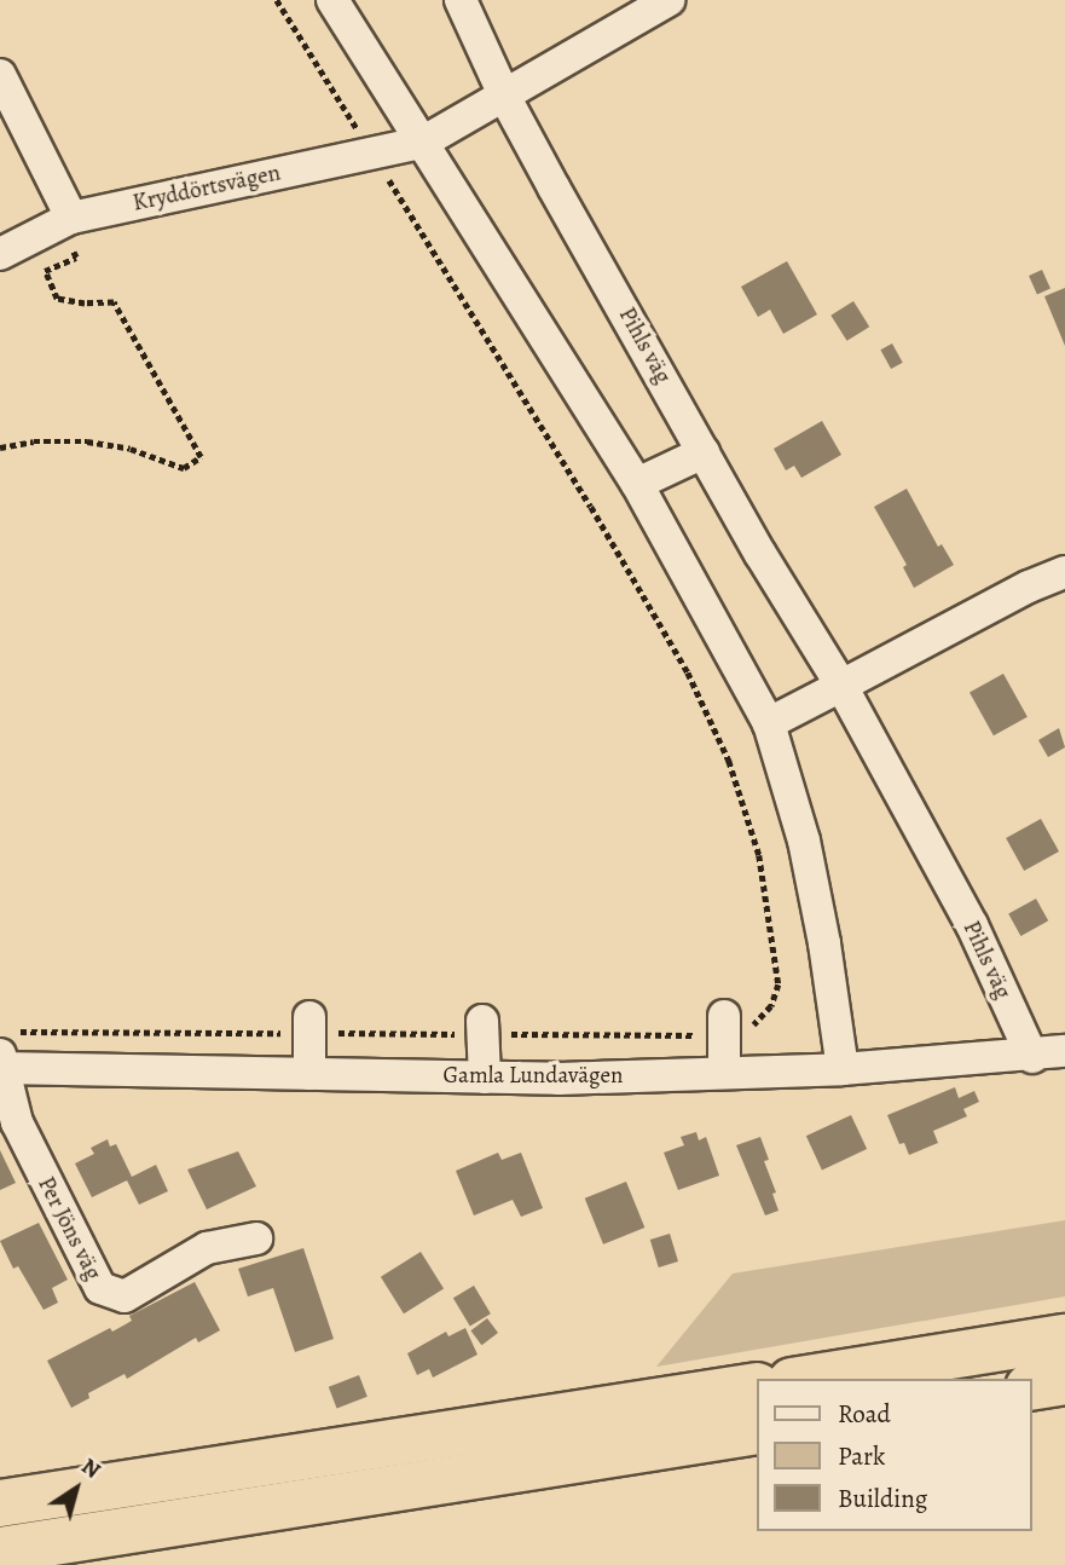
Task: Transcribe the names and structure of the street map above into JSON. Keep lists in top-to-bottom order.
{
  "streets": {
    "street": [
      "Kryddörtsvägen",
      "Pihls väg",
      "Gamla Lundavägen",
      "Per Jöns väg"
    ]
  },
  "crossings": [
    ["Kryddörtsvägen", "Pihls väg"],
    ["Pihls väg", "Gamla Lundavägen"],
    ["Gamla Lundavägen", "Per Jöns väg"]
  ],
  "legend": ["Road", "Park", "Building"],
  "north": "top right"
}
